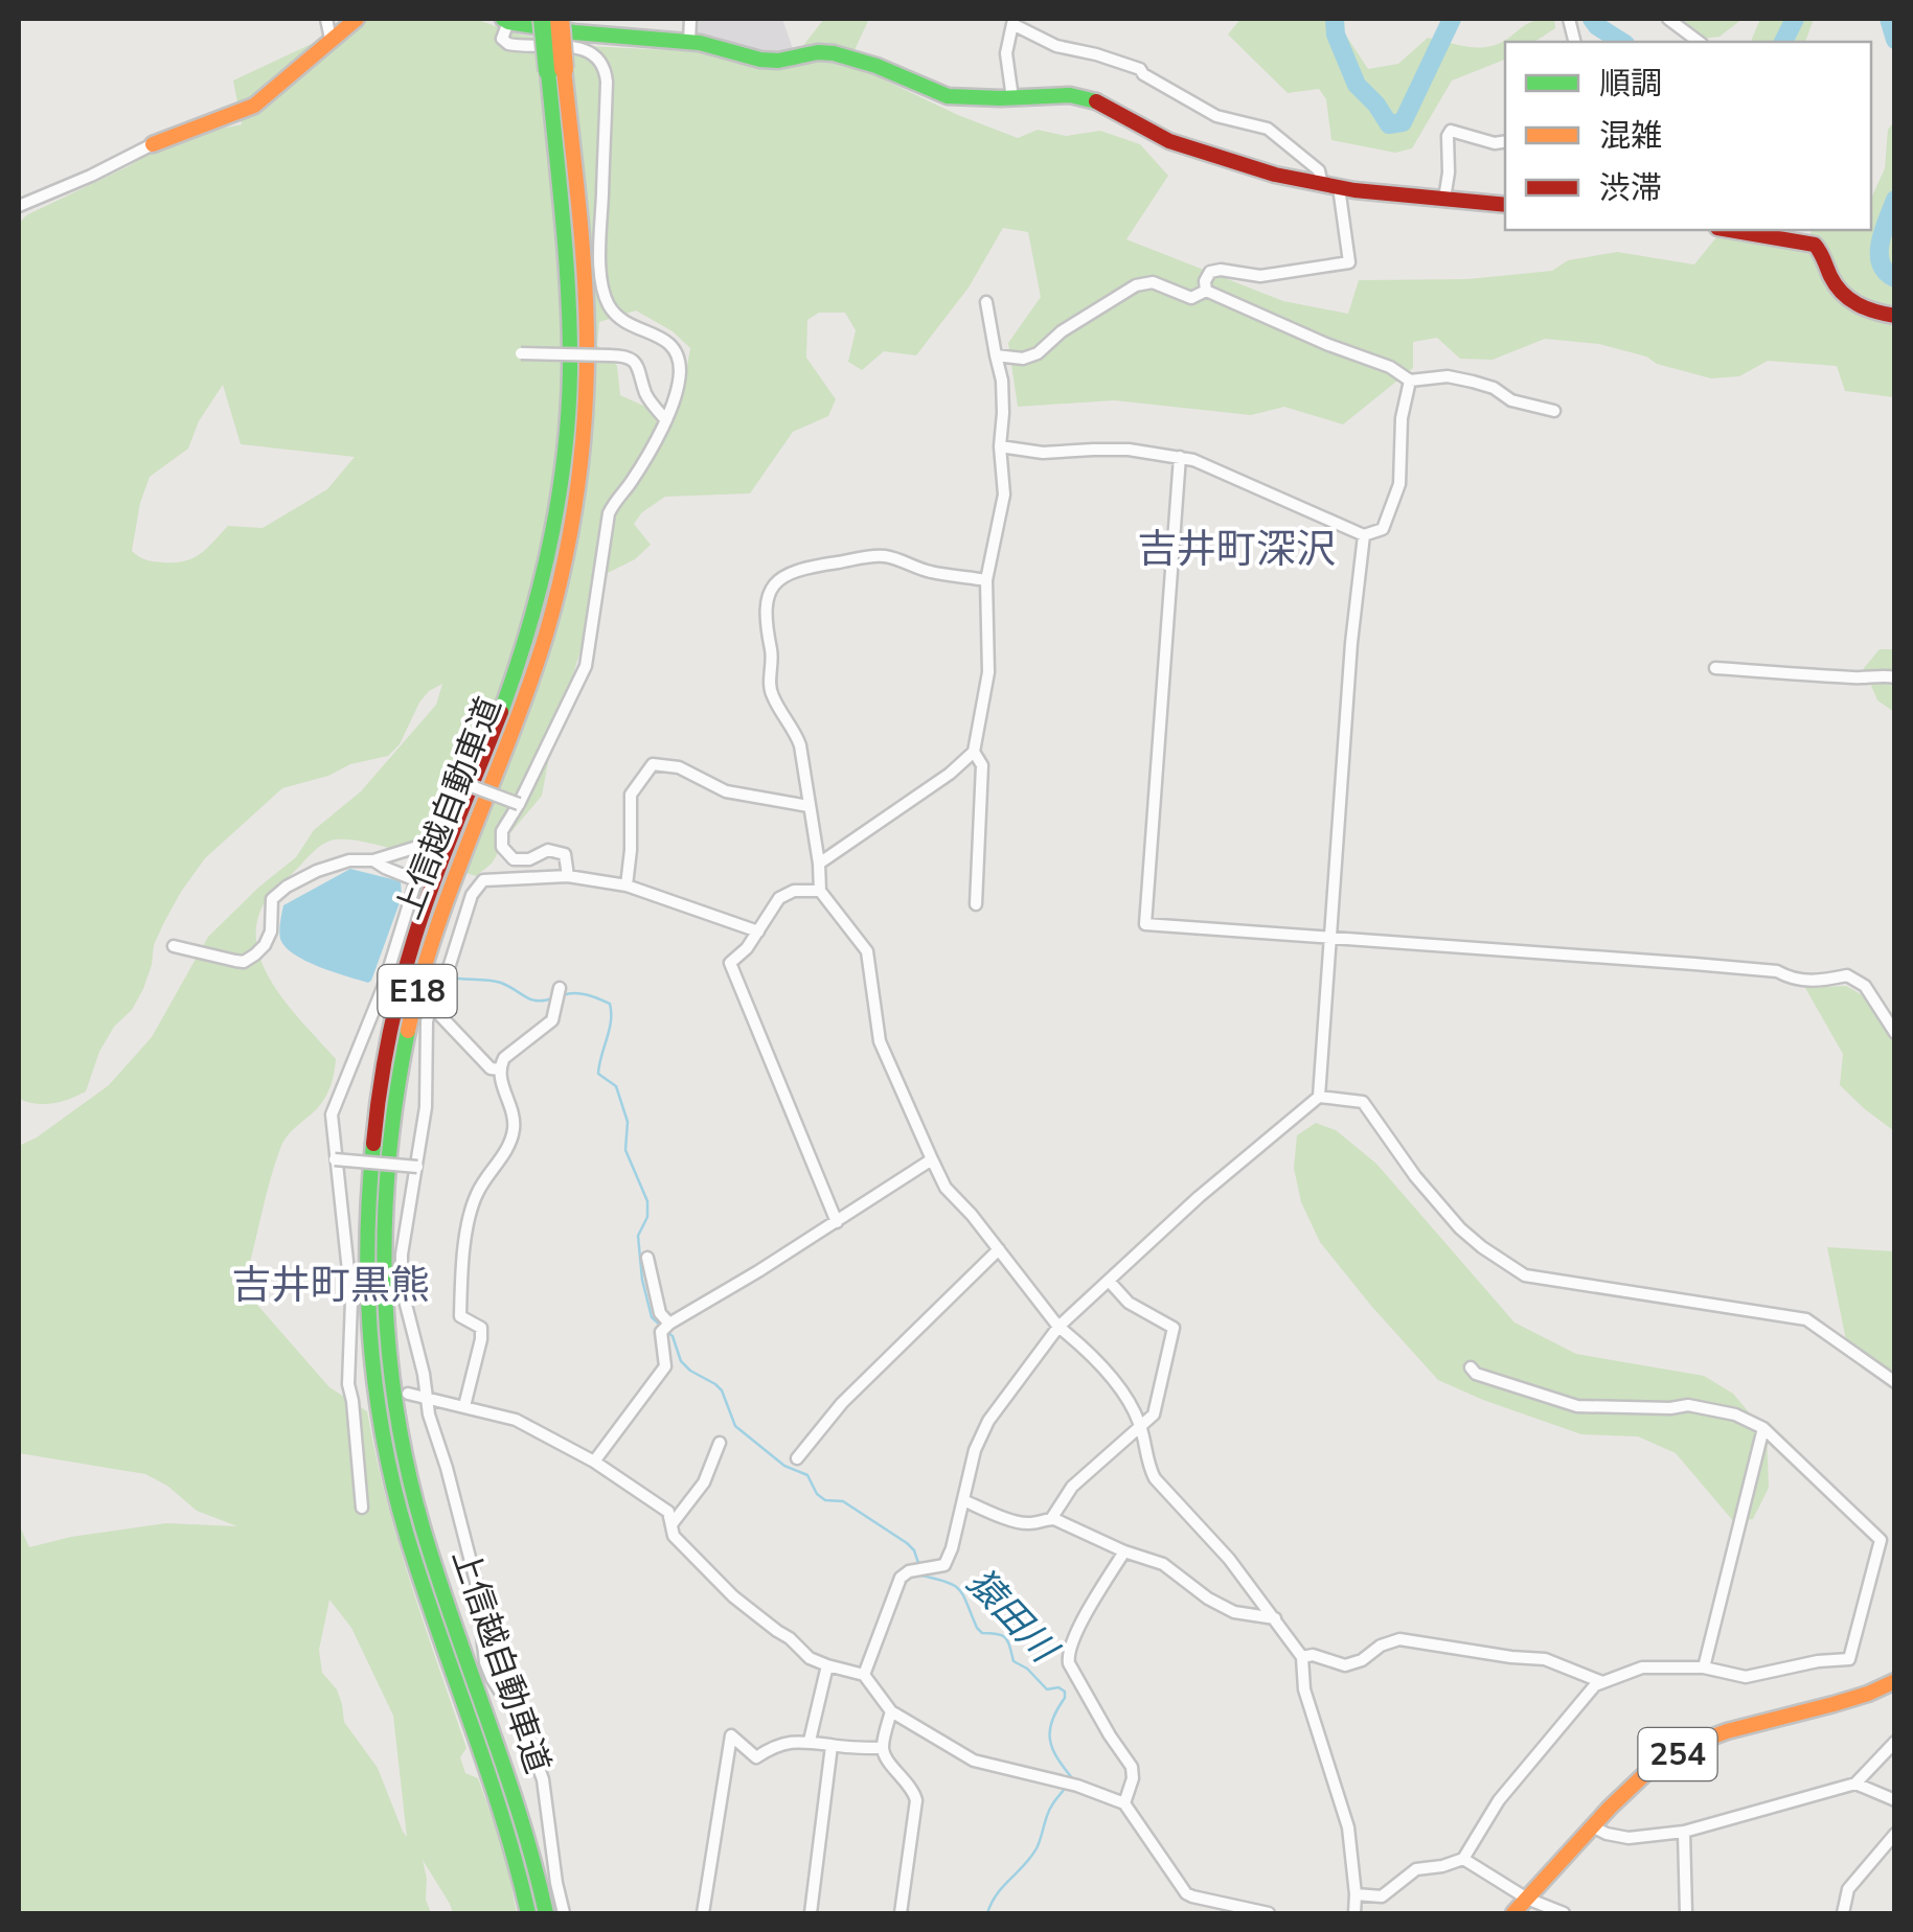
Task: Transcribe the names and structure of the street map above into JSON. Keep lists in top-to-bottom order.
{
  "streets": {
    "main road": ["上信越自動車道", "E18", "254"]
  },
  "districts": ["吉井町深沢", "吉井町黒熊"],
  "water": ["猿田川"],
  "legend": ["順調", "混雑", "渋滞"]
}
